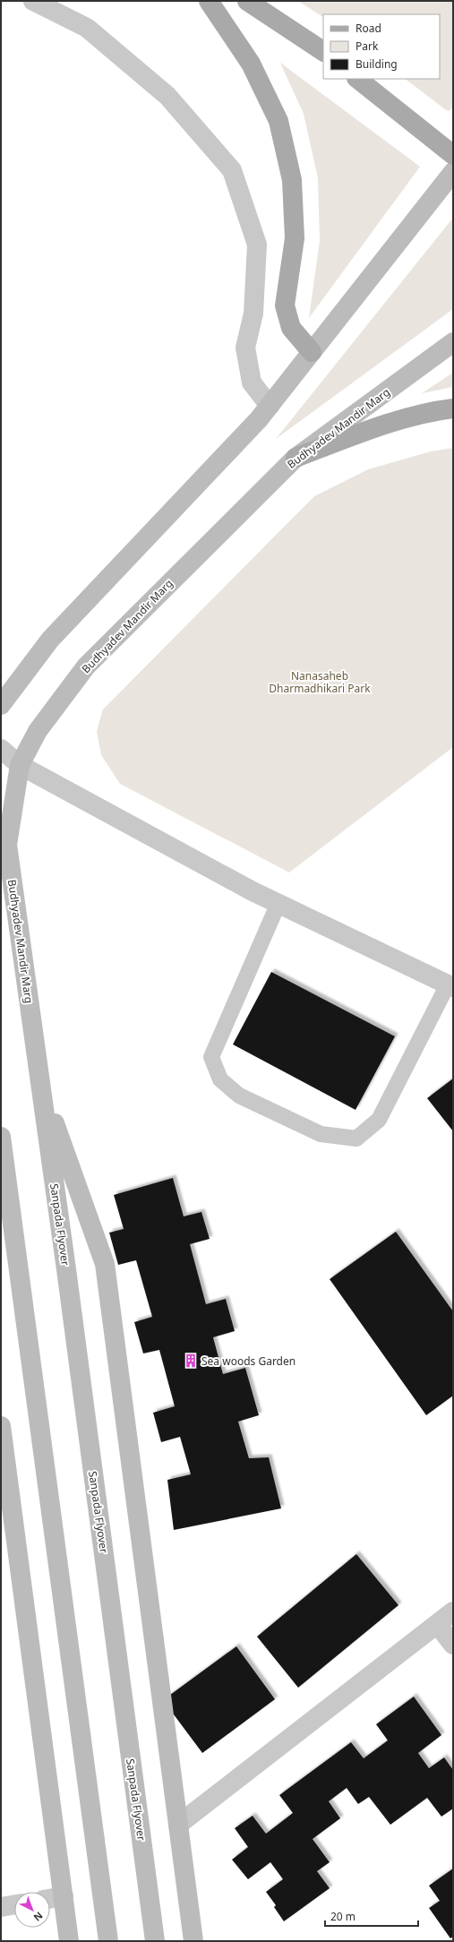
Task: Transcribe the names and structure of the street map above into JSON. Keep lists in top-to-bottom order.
{
  "streets": {
    "main road": ["Budhyadev Mandir Marg", "Sanpada Flyover"]
  },
  "crossings": [
    ["Budhyadev Mandir Marg", "Sanpada Flyover"]
  ],
  "parks": ["Nanasaheb Dharmadhikari Park"],
  "places": {
    "building": ["Sea woods Garden"]
  },
  "legend": ["Road", "Park", "Building"],
  "scale_bar": "20 m",
  "north": "bottom right"
}
